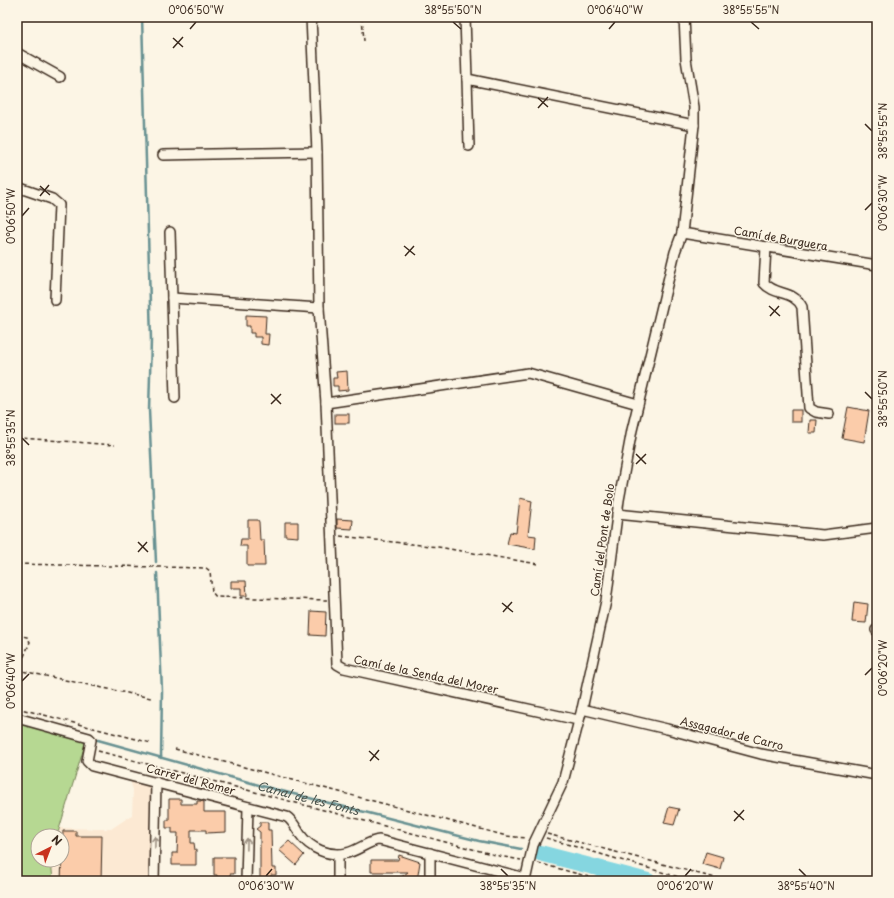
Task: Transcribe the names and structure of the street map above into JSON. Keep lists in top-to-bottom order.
{
  "streets": {
    "street": [
      "Camí de Burguera",
      "Camí del Pont de Bolo",
      "Camí de la Senda del Morer",
      "Assagador de Carro",
      "Carrer del Romer"
    ]
  },
  "crossings": [
    ["Camí de Burguera", "Camí del Pont de Bolo"],
    ["Camí del Pont de Bolo", "Camí de la Senda del Morer"],
    ["Camí del Pont de Bolo", "Assagador de Carro"]
  ],
  "water": ["Canal de les Fonts"],
  "north": "top right",
  "coordinates": [
    "0°06'50\"W",
    "38°55'50\"N",
    "0°06'40\"W",
    "38°55'55\"N",
    "0°06'30\"W",
    "38°55'35\"N",
    "0°06'20\"W",
    "38°55'40\"N"
  ]
}
